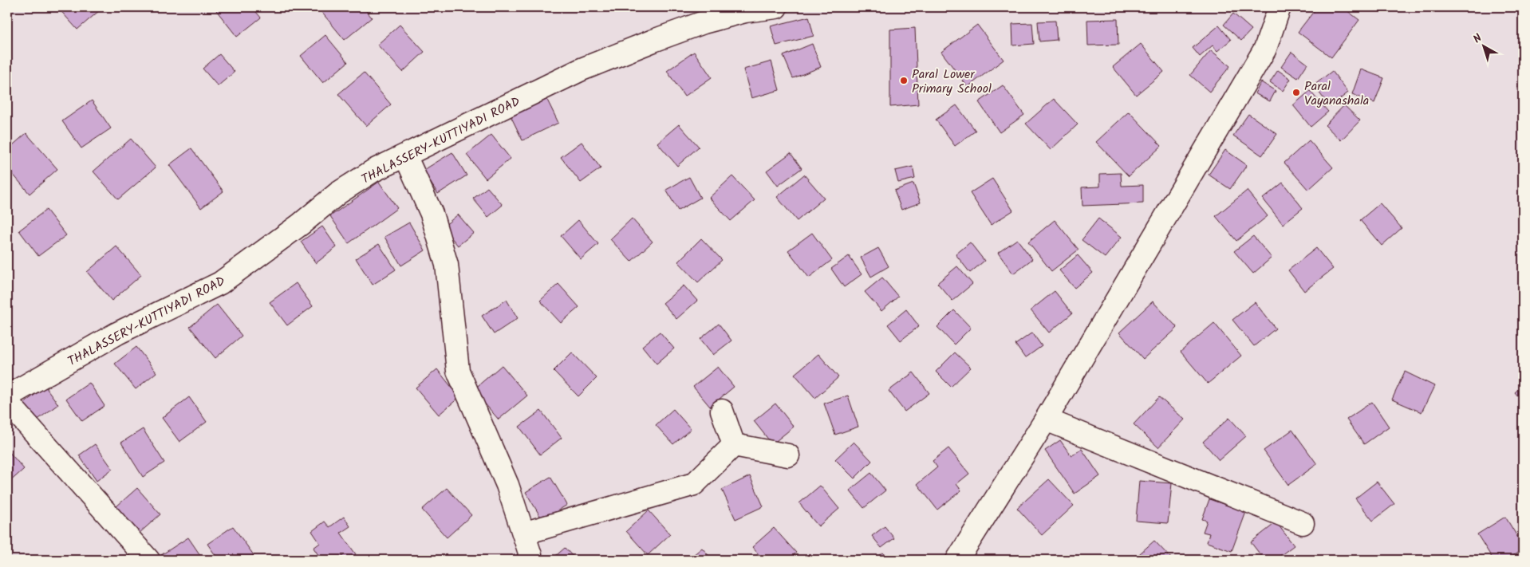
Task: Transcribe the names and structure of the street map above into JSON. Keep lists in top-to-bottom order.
{
  "streets": {
    "main road": ["THALASSERY-KUTTIYADI ROAD"]
  },
  "places": ["Paral Lower Primary School", "Paral Vayanashala"],
  "north": "top left"
}
